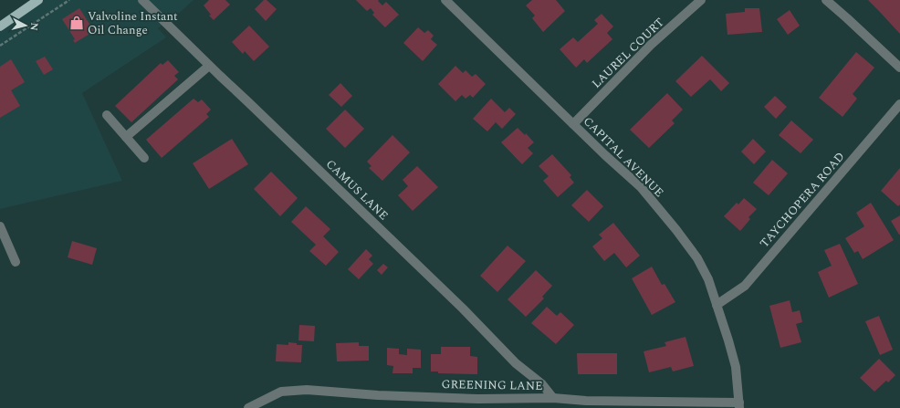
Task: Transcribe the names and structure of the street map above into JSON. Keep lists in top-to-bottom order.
{
  "streets": {
    "street": [
      "LAUREL COURT",
      "CAPITAL AVENUE",
      "CAMUS LANE",
      "TAYCHOPERA ROAD",
      "GREENING LANE"
    ]
  },
  "crossings": [
    ["LAUREL COURT", "CAPITAL AVENUE"],
    ["CAPITAL AVENUE", "TAYCHOPERA ROAD"],
    ["CAPITAL AVENUE", "GREENING LANE"],
    ["CAMUS LANE", "GREENING LANE"]
  ],
  "places": {
    "shop": ["Valvoline Instant Oil Change"]
  },
  "north": "right"
}
